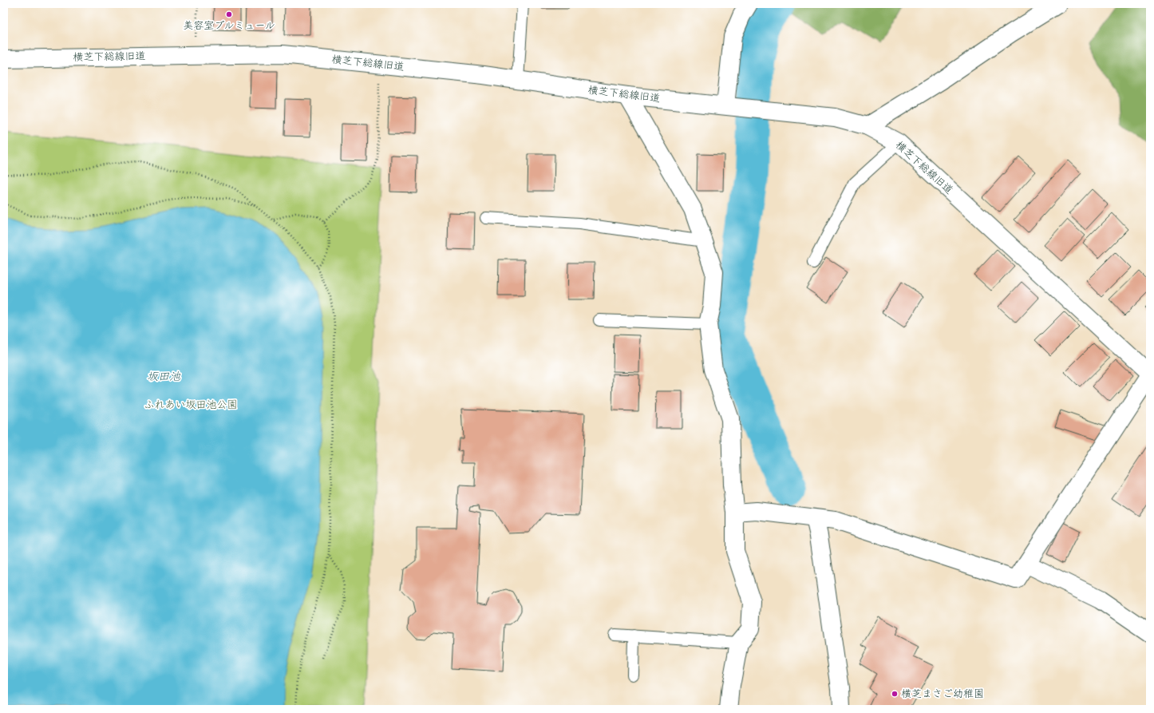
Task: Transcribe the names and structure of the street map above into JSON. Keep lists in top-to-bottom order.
{
  "streets": {
    "street": ["横芝下総線旧道"]
  },
  "water": ["坂田池"],
  "parks": ["ふれあい坂田池公園"],
  "places": ["美容室プルミュール", "横芝まさご幼稚園"]
}
